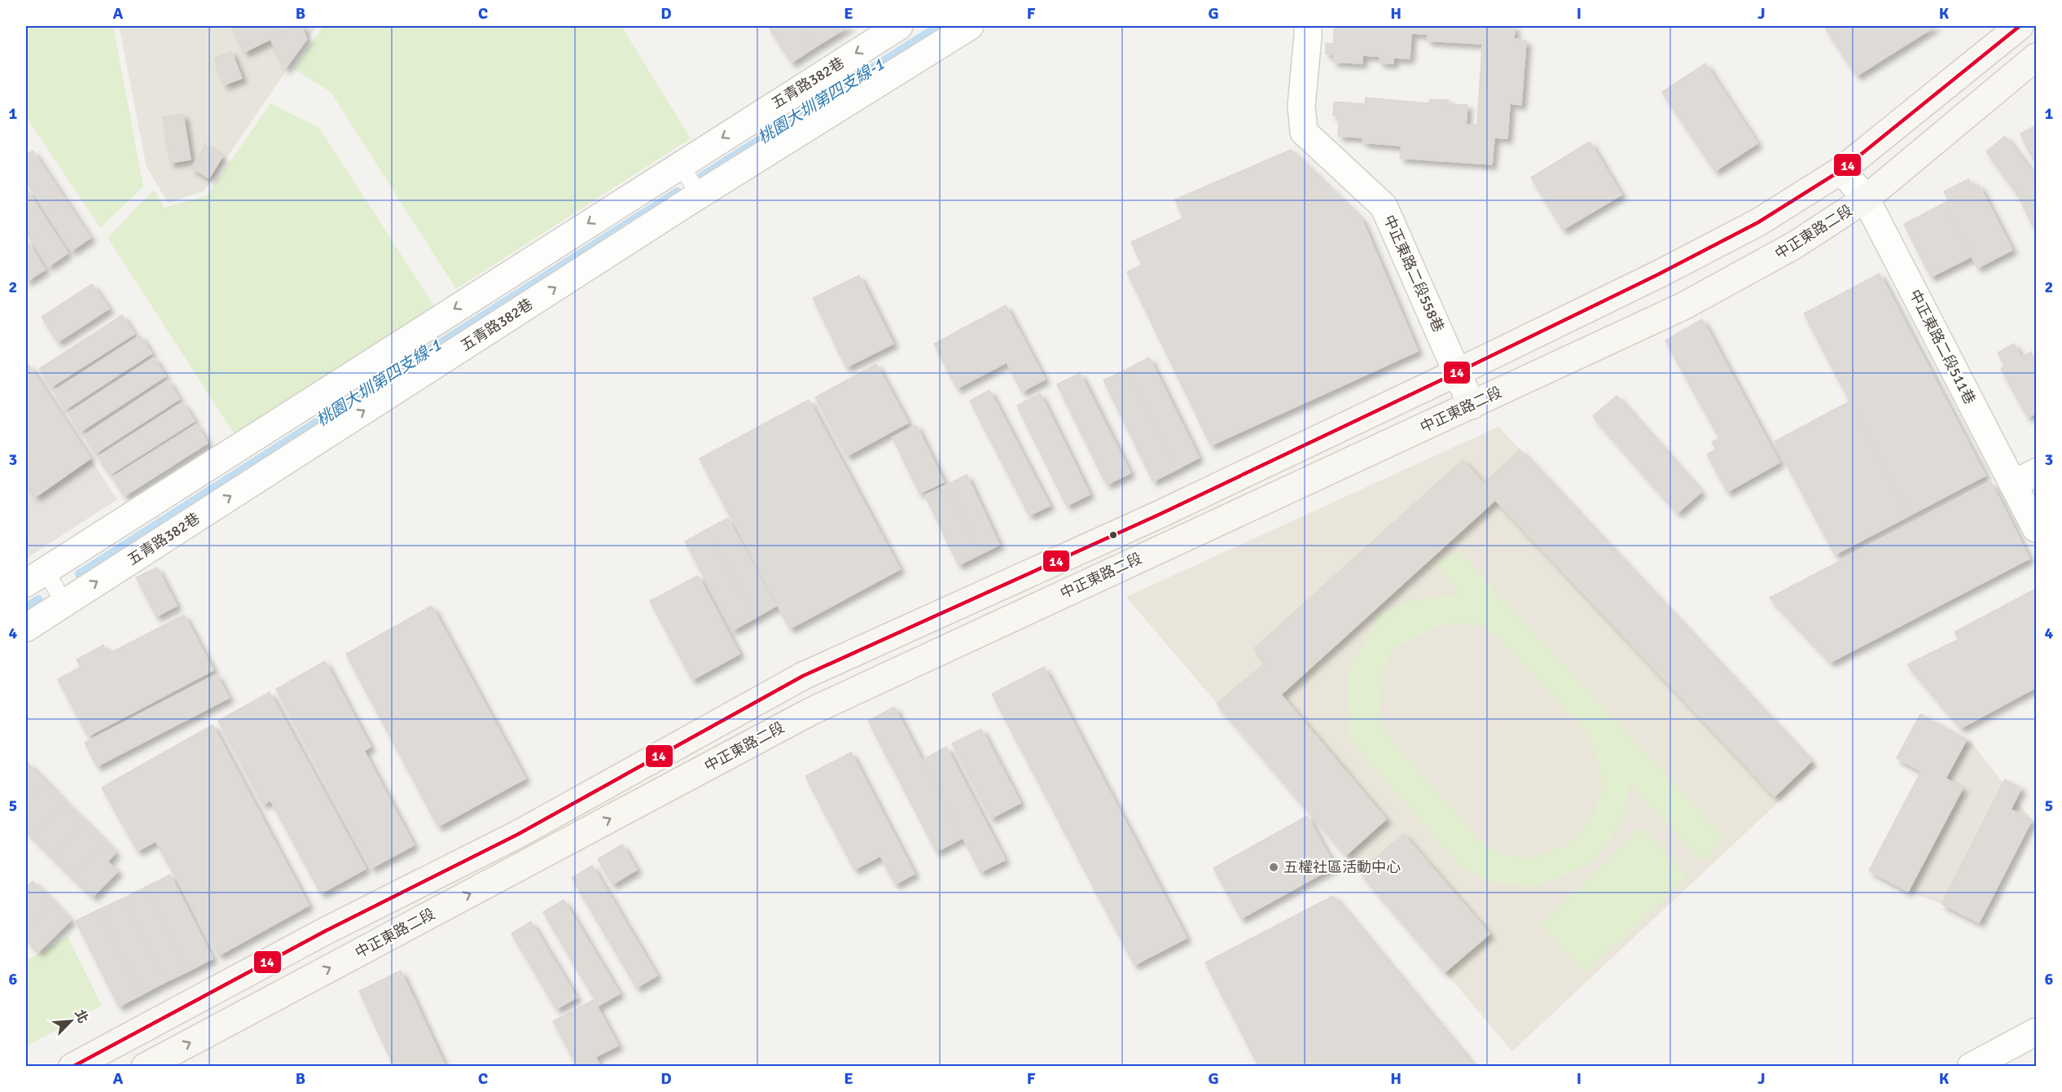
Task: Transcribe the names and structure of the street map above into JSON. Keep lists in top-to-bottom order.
{
  "streets": {
    "main road": ["中正東路二段"],
    "street": ["五青路382巷", "中正東路二段558巷", "中正東路二段511巷"]
  },
  "crossings": [
    ["中正東路二段", "中正東路二段558巷"],
    ["中正東路二段", "中正東路二段511巷"]
  ],
  "water": ["桃園大圳第四支線-1"],
  "places": ["五權社區活動中心"],
  "lines": ["transit line 14"],
  "north": "top right",
  "grid": {
    "columns": [
      "A",
      "B",
      "C",
      "D",
      "E",
      "F",
      "G",
      "H",
      "I",
      "J",
      "K"
    ],
    "rows": [
      "1",
      "2",
      "3",
      "4",
      "5",
      "6"
    ]
  }
}
